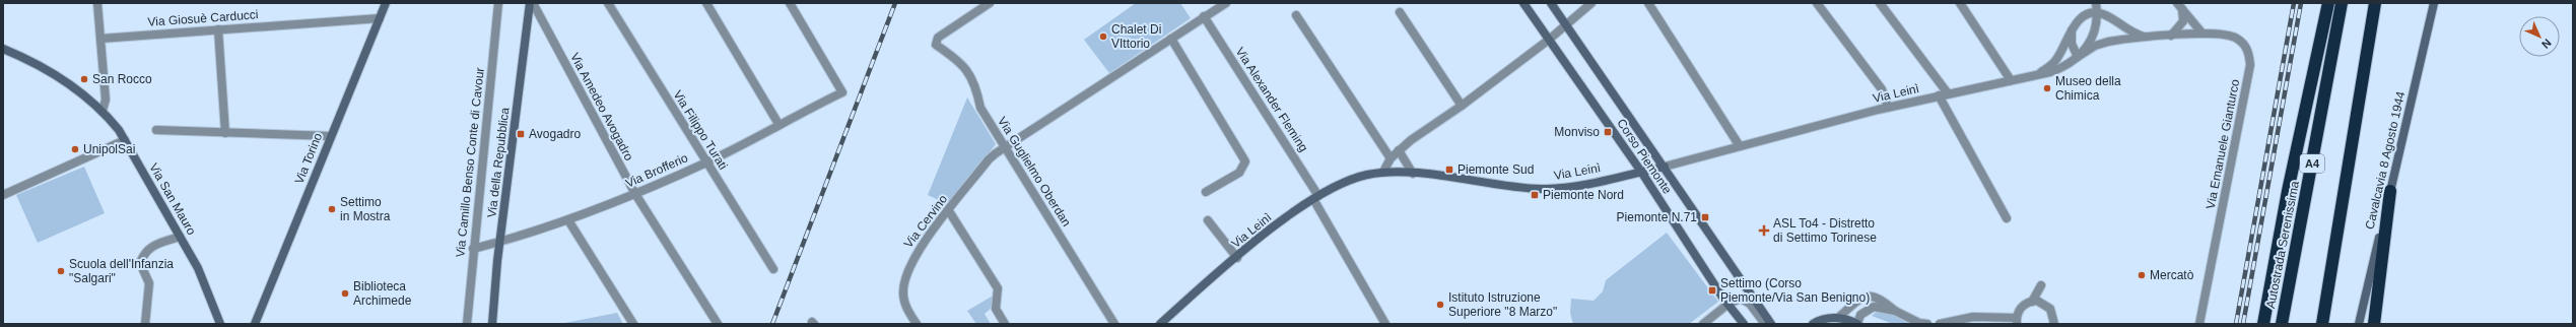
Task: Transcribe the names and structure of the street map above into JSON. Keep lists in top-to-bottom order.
{
  "streets": {
    "highway": ["A4", "Autostrada Serenissima"],
    "street": [
      "Via Giosuè Carducci",
      "Via Leinì",
      "Via Alexander Fleming",
      "Via Amedeo Avogadro",
      "Via Filippo Turati",
      "Via Emanuele Gianturco",
      "Corso Piemonte",
      "Via Torino",
      "Cavalcavia 8 Agosto 1944",
      "Via Camillo Benso Conte di Cavour",
      "Via della Repubblica",
      "Via Brofferio",
      "Via Guglielmo Oberdan",
      "Via San Mauro",
      "Via Cervino"
    ]
  },
  "crossings": [
    ["Via Giosuè Carducci", "Via Torino"],
    ["Via Leinì", "Via Alexander Fleming"],
    ["Via Leinì", "Via Emanuele Gianturco"],
    ["Via Leinì", "Corso Piemonte"],
    ["Via Alexander Fleming", "Via Cervino"],
    ["Via Amedeo Avogadro", "Via della Repubblica"],
    ["Via Amedeo Avogadro", "Via Brofferio"],
    ["Via Filippo Turati", "Via Brofferio"],
    ["Via Camillo Benso Conte di Cavour", "Via Brofferio"],
    ["Via della Repubblica", "Via Brofferio"],
    ["Via Guglielmo Oberdan", "Via Cervino"]
  ],
  "places": {
    "other": [
      "Chalet Di VIttorio",
      "San Rocco",
      "Museo della Chimica",
      "UnipolSai",
      "Settimo in Mostra",
      "Scuola dell'Infanzia \"Salgari\"",
      "Mercatò",
      "Biblioteca Archimede",
      "Istituto Istruzione Superiore \"8 Marzo\""
    ],
    "transit": [
      "Monviso",
      "Avogadro",
      "Piemonte Sud",
      "Piemonte Nord",
      "Piemonte N.71",
      "Settimo (Corso Piemonte/Via San Benigno)"
    ],
    "health": ["ASL To4 - Distretto di Settimo Torinese"]
  },
  "north": "bottom right"
}
